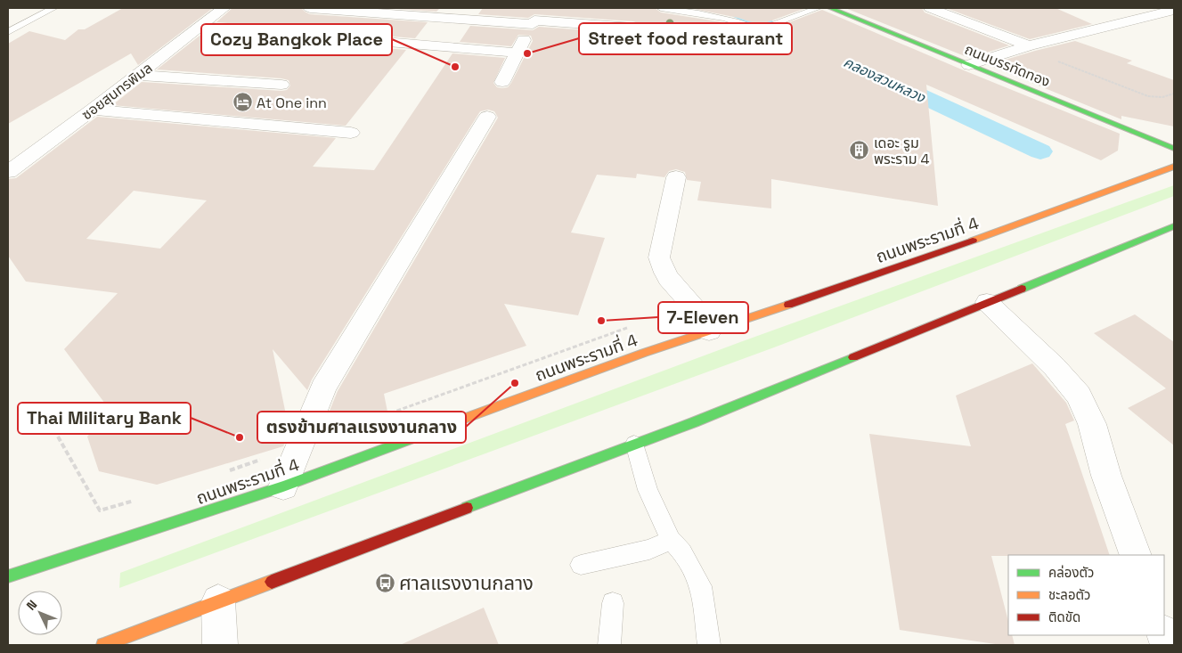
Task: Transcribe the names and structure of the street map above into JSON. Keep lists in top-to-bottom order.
{
  "streets": {
    "main road": ["ถนนบรรทัดทอง", "ถนนพระรามที่ 4"],
    "street": ["ซอยสุนทรพิมล"]
  },
  "water": ["คลองสวนหลวง"],
  "places": {
    "other": [
      "Street food restaurant",
      "Cozy Bangkok Place",
      "7-Eleven",
      "ตรงข้ามศาลแรงงานกลาง",
      "Thai Military Bank"
    ],
    "hotel": ["At One inn"],
    "building": ["เดอะ รูม พระราม 4"],
    "bus stop": ["ศาลแรงงานกลาง"]
  },
  "legend": ["คล่องตัว", "ชะลอตัว", "ติดขัด"],
  "north": "top left"
}
